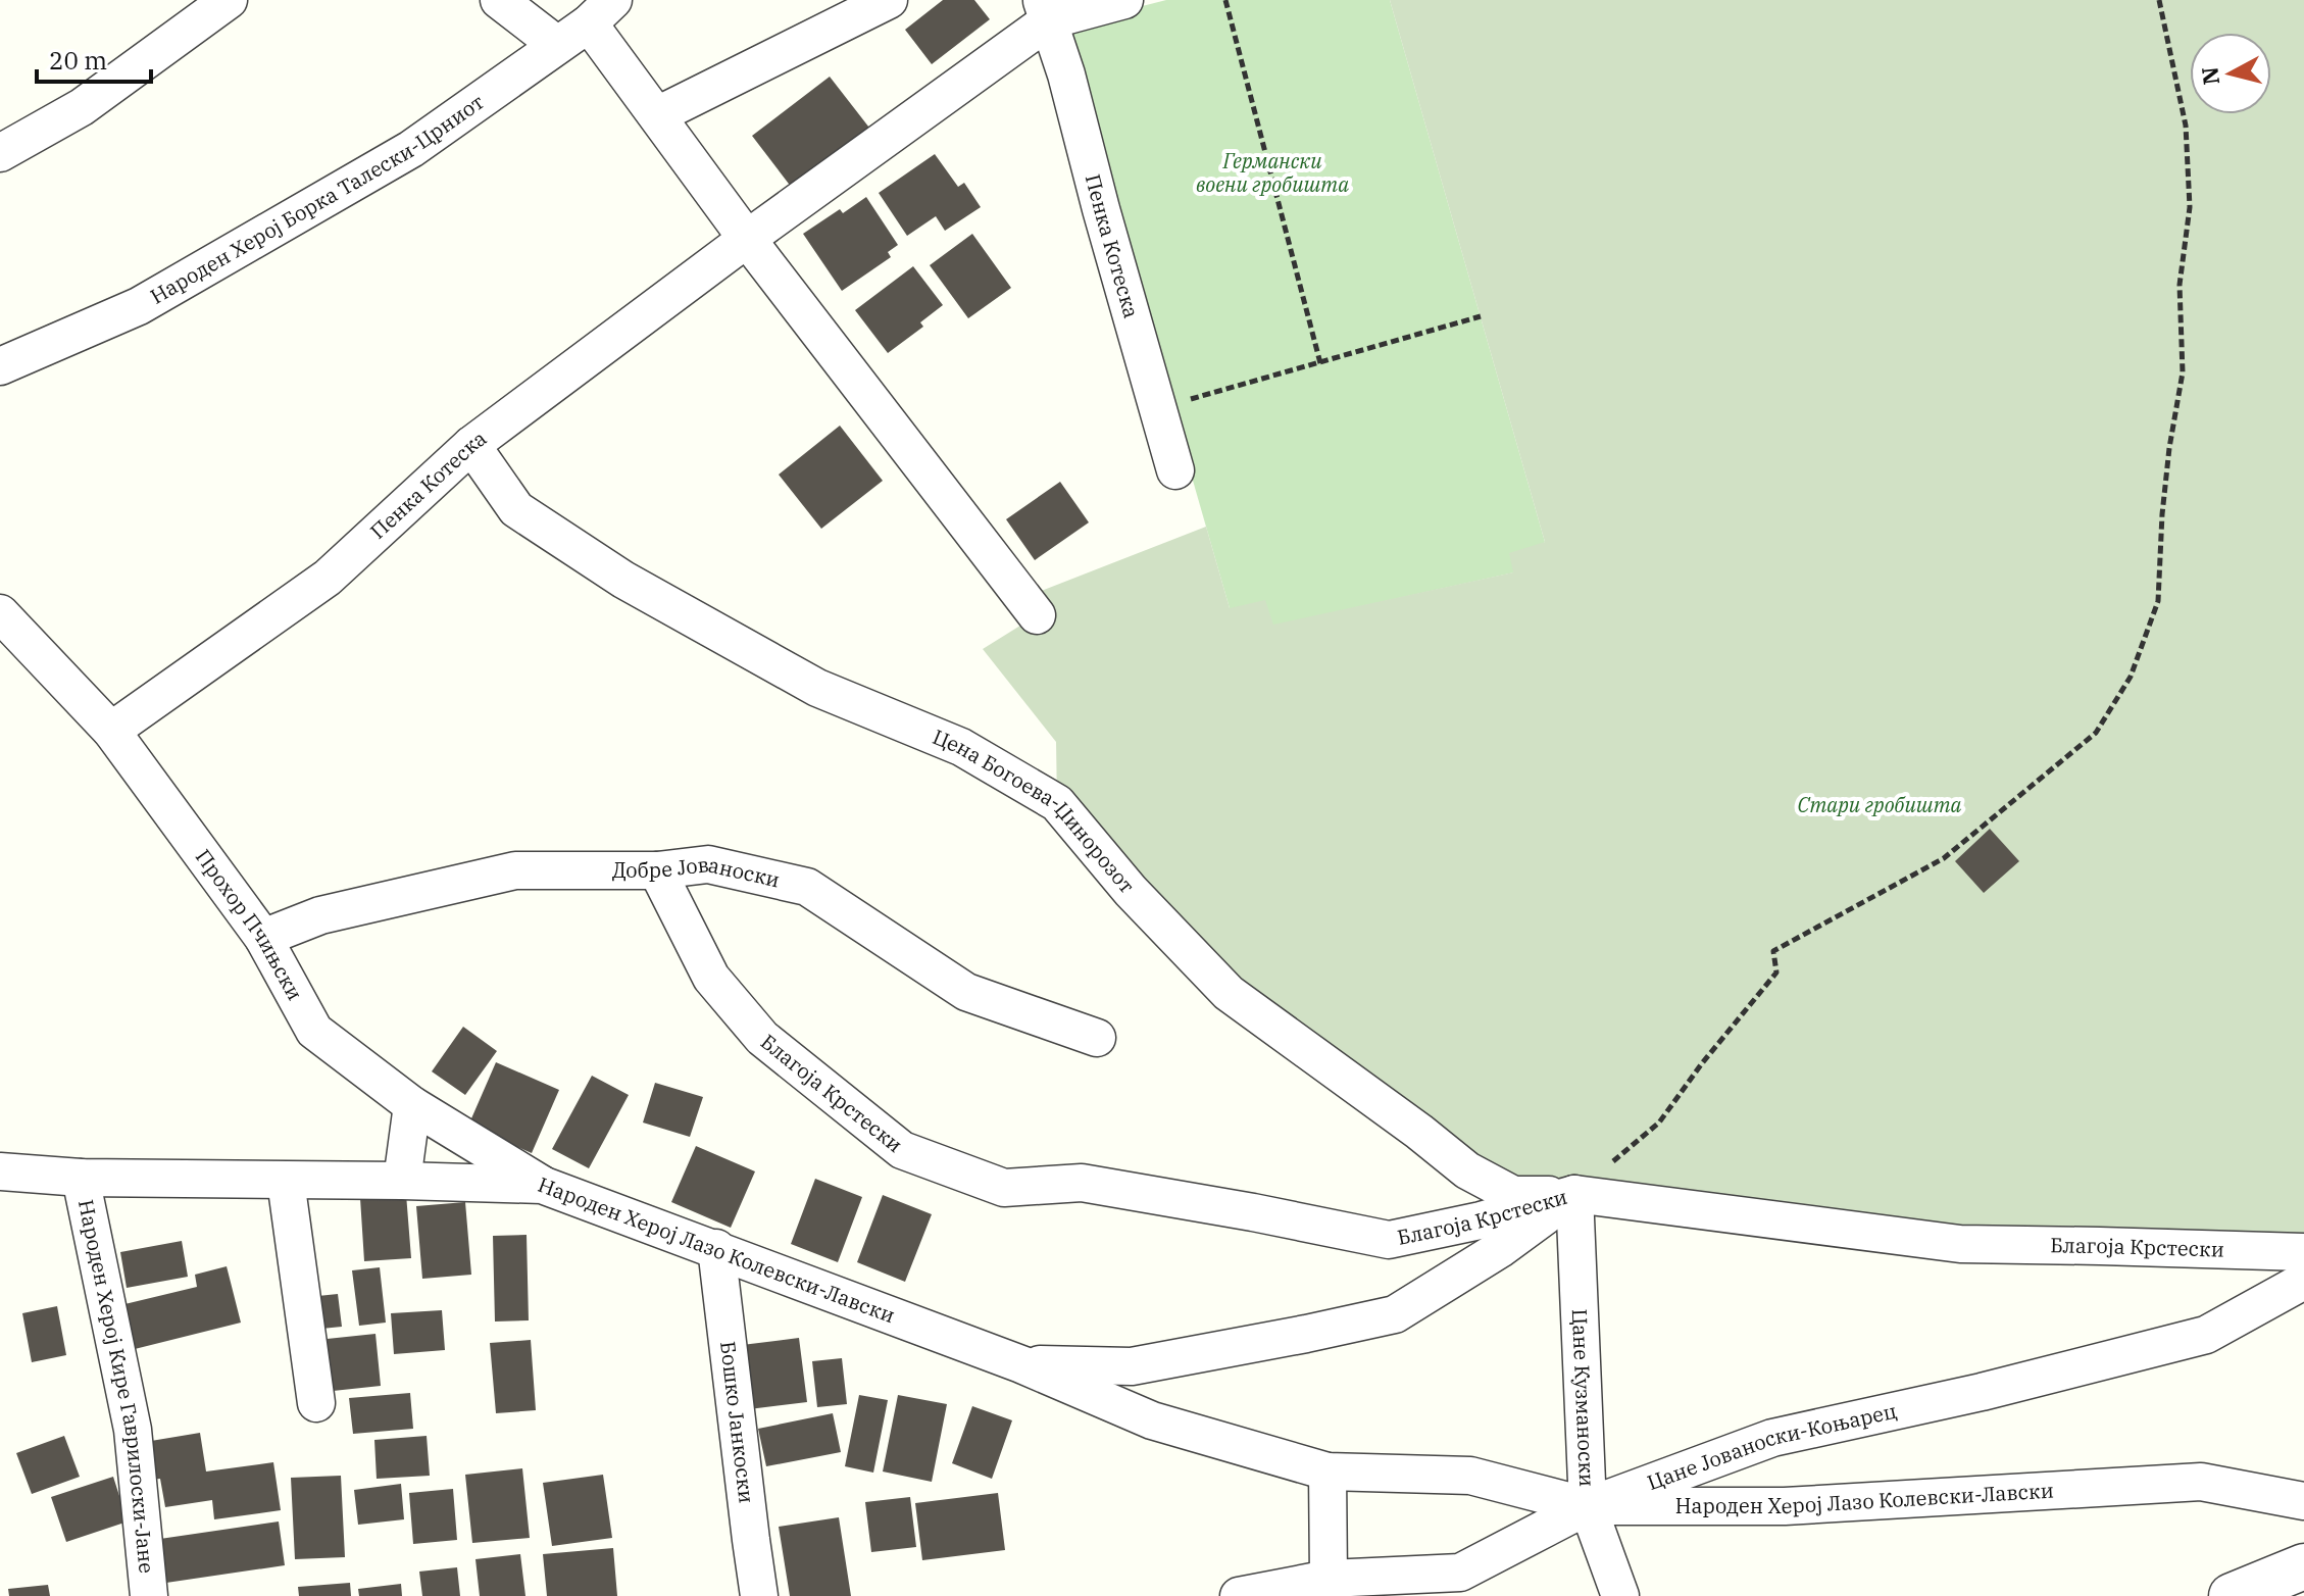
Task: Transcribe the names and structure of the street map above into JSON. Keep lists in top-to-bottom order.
{
  "streets": {
    "street": [
      "Народен Херој Борка Талески-Црниот",
      "Пенка Котеска",
      "Цена Богоева-Џинорозот",
      "Добре Јованоски",
      "Прохор Пчињски",
      "Благоја Крстески",
      "Народен Херој Лазо Колевски-Лавски",
      "Народен Херој Кире Гаврилоски-Јанe",
      "Цане Кузманоски",
      "Бошко Јанкоски",
      "Цане Јованоски-Коњарец"
    ]
  },
  "crossings": [
    ["Пенка Котеска", "Цена Богоева-Џинорозот"],
    ["Пенка Котеска", "Прохор Пчињски"],
    ["Цена Богоева-Џинорозот", "Благоја Крстески"],
    ["Цена Богоева-Џинорозот", "Народен Херој Лазо Колевски-Лавски"],
    ["Цена Богоева-Џинорозот", "Цане Кузманоски"],
    ["Добре Јованоски", "Прохор Пчињски"],
    ["Добре Јованоски", "Благоја Крстески"],
    ["Прохор Пчињски", "Народен Херој Лазо Колевски-Лавски"],
    ["Благоја Крстески", "Народен Херој Лазо Колевски-Лавски"],
    ["Благоја Крстески", "Цане Кузманоски"],
    ["Народен Херој Лазо Колевски-Лавски", "Народен Херој Кире Гаврилоски-Јанe"],
    ["Народен Херој Лазо Колевски-Лавски", "Цане Кузманоски"],
    ["Народен Херој Лазо Колевски-Лавски", "Бошко Јанкоски"],
    ["Народен Херој Лазо Колевски-Лавски", "Цане Јованоски-Коњарец"],
    ["Цане Кузманоски", "Цане Јованоски-Коњарец"]
  ],
  "parks": ["Германски воени гробишта", "Стари гробишта"],
  "scale_bar": "20 m",
  "north": "left"
}
